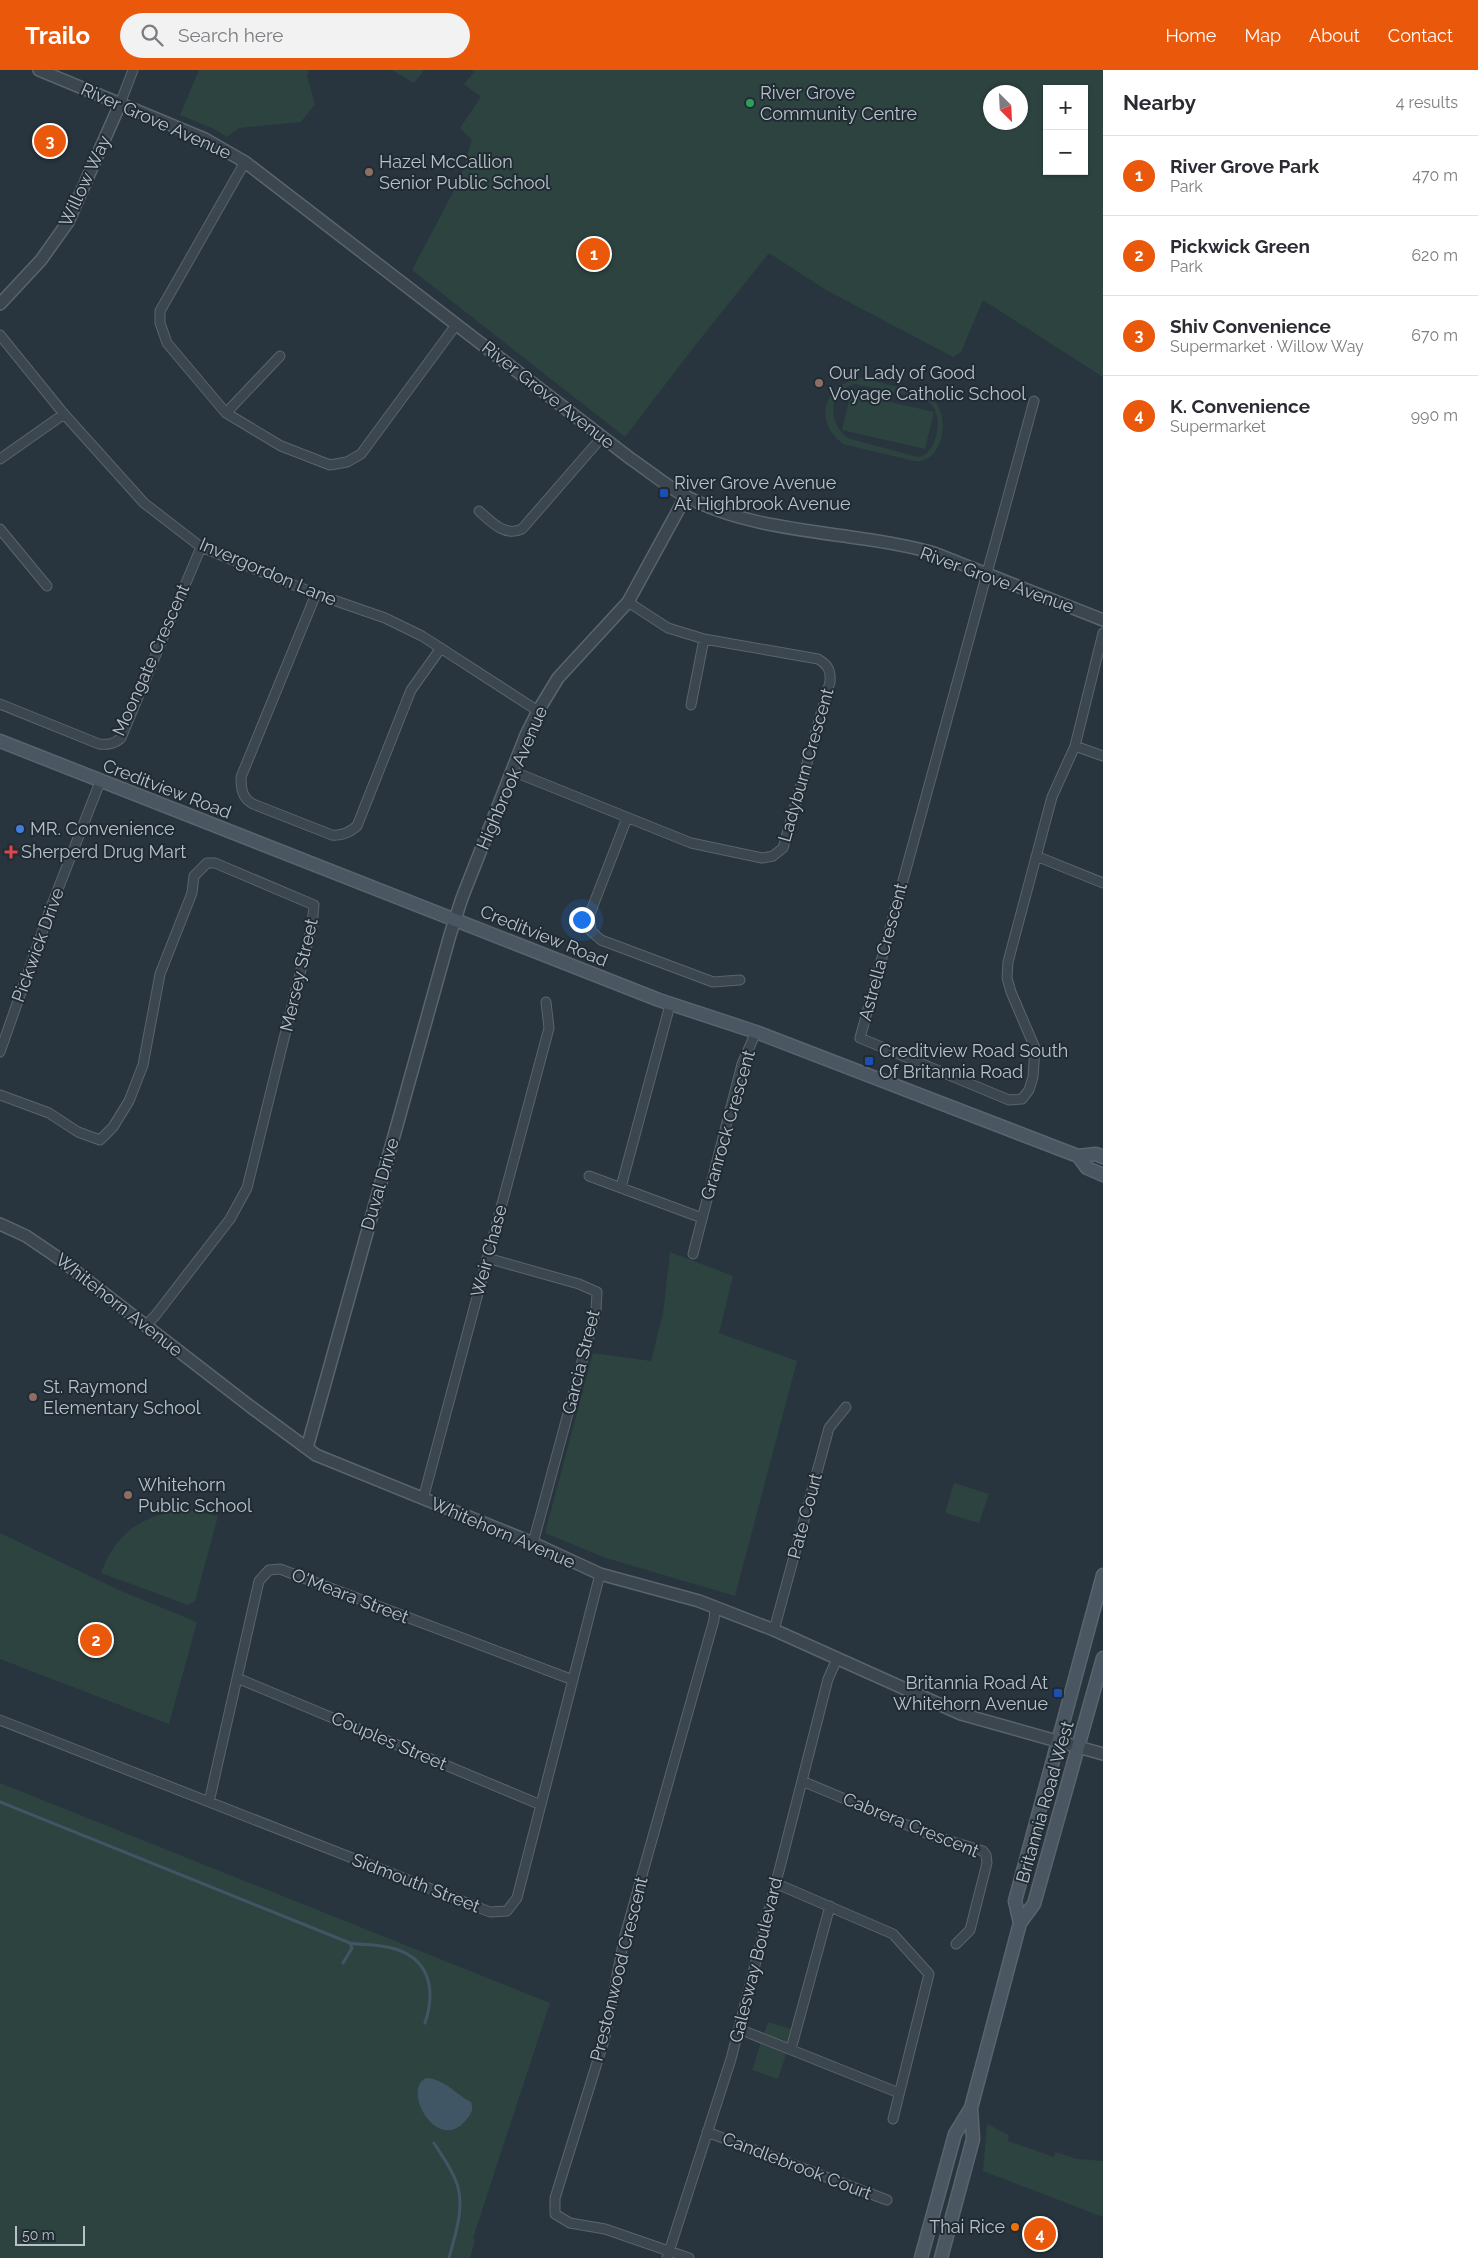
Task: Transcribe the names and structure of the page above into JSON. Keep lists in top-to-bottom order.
{
  "streets": {
    "main road": ["Creditview Road", "Britannia Road West"],
    "street": [
      "River Grove Avenue",
      "Willow Way",
      "Invergordon Lane",
      "Moongate Crescent",
      "Ladyburn Crescent",
      "Highbrook Avenue",
      "Pickwick Drive",
      "Astrella Crescent",
      "Mersey Street",
      "Granrock Crescent",
      "Duval Drive",
      "Weir Chase",
      "Whitehorn Avenue",
      "Garcia Street",
      "Pate Court",
      "O'Meara Street",
      "Couples Street",
      "Cabrera Crescent",
      "Sidmouth Street",
      "Galesway Boulevard",
      "Prestonwood Crescent",
      "Candlebrook Court"
    ]
  },
  "crossings": [
    ["River Grove Avenue", "Willow Way"],
    ["River Grove Avenue", "Highbrook Avenue"],
    ["River Grove Avenue", "Astrella Crescent"],
    ["Invergordon Lane", "Moongate Crescent"],
    ["Invergordon Lane", "Highbrook Avenue"],
    ["Ladyburn Crescent", "Highbrook Avenue"],
    ["Highbrook Avenue", "Creditview Road"],
    ["Highbrook Avenue", "Duval Drive"],
    ["Creditview Road", "Pickwick Drive"],
    ["Creditview Road", "Granrock Crescent"],
    ["Creditview Road", "Duval Drive"],
    ["Mersey Street", "Whitehorn Avenue"],
    ["Duval Drive", "Whitehorn Avenue"],
    ["Weir Chase", "Whitehorn Avenue"],
    ["Weir Chase", "Garcia Street"],
    ["Whitehorn Avenue", "Garcia Street"],
    ["Whitehorn Avenue", "Pate Court"],
    ["Whitehorn Avenue", "Britannia Road West"],
    ["Whitehorn Avenue", "Sidmouth Street"],
    ["Whitehorn Avenue", "Galesway Boulevard"],
    ["Whitehorn Avenue", "Prestonwood Crescent"],
    ["O'Meara Street", "Couples Street"],
    ["O'Meara Street", "Sidmouth Street"],
    ["Couples Street", "Sidmouth Street"],
    ["Cabrera Crescent", "Galesway Boulevard"],
    ["Galesway Boulevard", "Prestonwood Crescent"],
    ["Galesway Boulevard", "Candlebrook Court"]
  ],
  "places": {
    "other": [
      "River Grove Community Centre",
      "Hazel McCallion Senior Public School",
      "Our Lady of Good Voyage Catholic School",
      "MR. Convenience",
      "St. Raymond Elementary School",
      "Whitehorn Public School",
      "Thai Rice"
    ],
    "transit": ["River Grove Avenue At Highbrook Avenue", "Creditview Road South Of Britannia Road", "Britannia Road At Whitehorn Avenue"],
    "health": ["Sherperd Drug Mart"]
  },
  "scale_bar": "50 m",
  "north": "bottom right",
  "page": {
    "header": "Trailo",
    "search": "Search here",
    "nav": [
      "Home",
      "Map",
      "About",
      "Contact"
    ],
    "heading": ["Nearby", "4 results"],
    "map_buttons": ["+", "−"],
    "pins": [
      "3",
      "1",
      "2",
      "4"
    ],
    "list": [
      {
        "mark": "1",
        "name": "River Grove Park",
        "note": "Park",
        "value": "470 m"
      },
      {
        "mark": "2",
        "name": "Pickwick Green",
        "note": "Park",
        "value": "620 m"
      },
      {
        "mark": "3",
        "name": "Shiv Convenience",
        "note": "Supermarket · Willow Way",
        "value": "670 m"
      },
      {
        "mark": "4",
        "name": "K. Convenience",
        "note": "Supermarket",
        "value": "990 m"
      }
    ],
    "scale": "50 m"
  }
}
